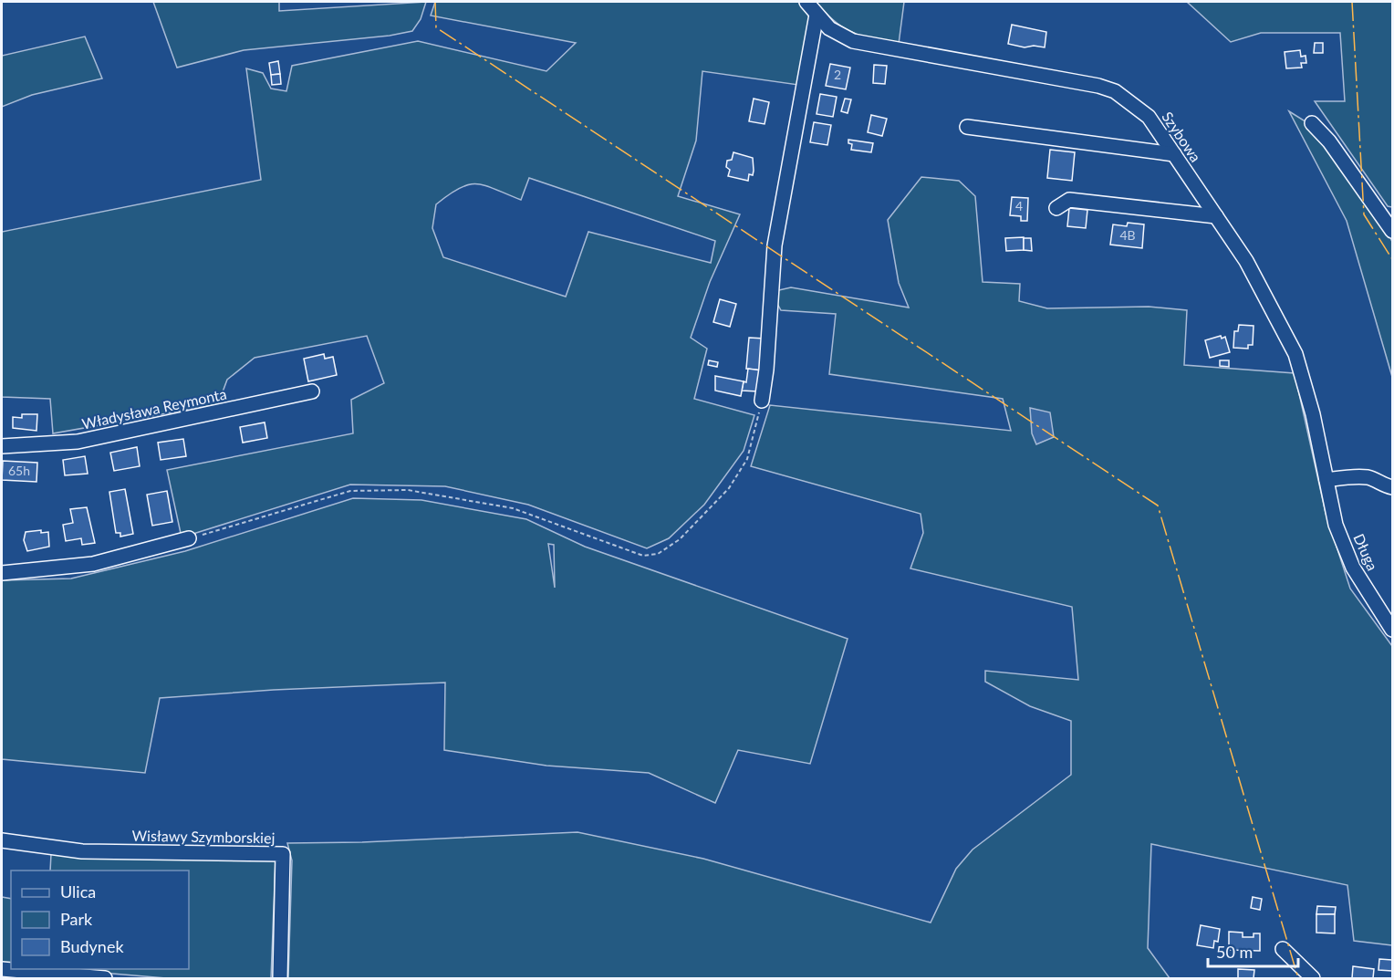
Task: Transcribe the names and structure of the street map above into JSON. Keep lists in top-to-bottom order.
{
  "streets": {
    "street": [
      "Szybowa",
      "Władysława Reymonta",
      "Długa",
      "Wisławy Szymborskiej"
    ]
  },
  "crossings": [
    ["Szybowa", "Długa"]
  ],
  "house_numbers": [
    "2",
    "4",
    "4B",
    "65h"
  ],
  "legend": ["Ulica", "Park", "Budynek"],
  "scale_bar": "50 m"
}
